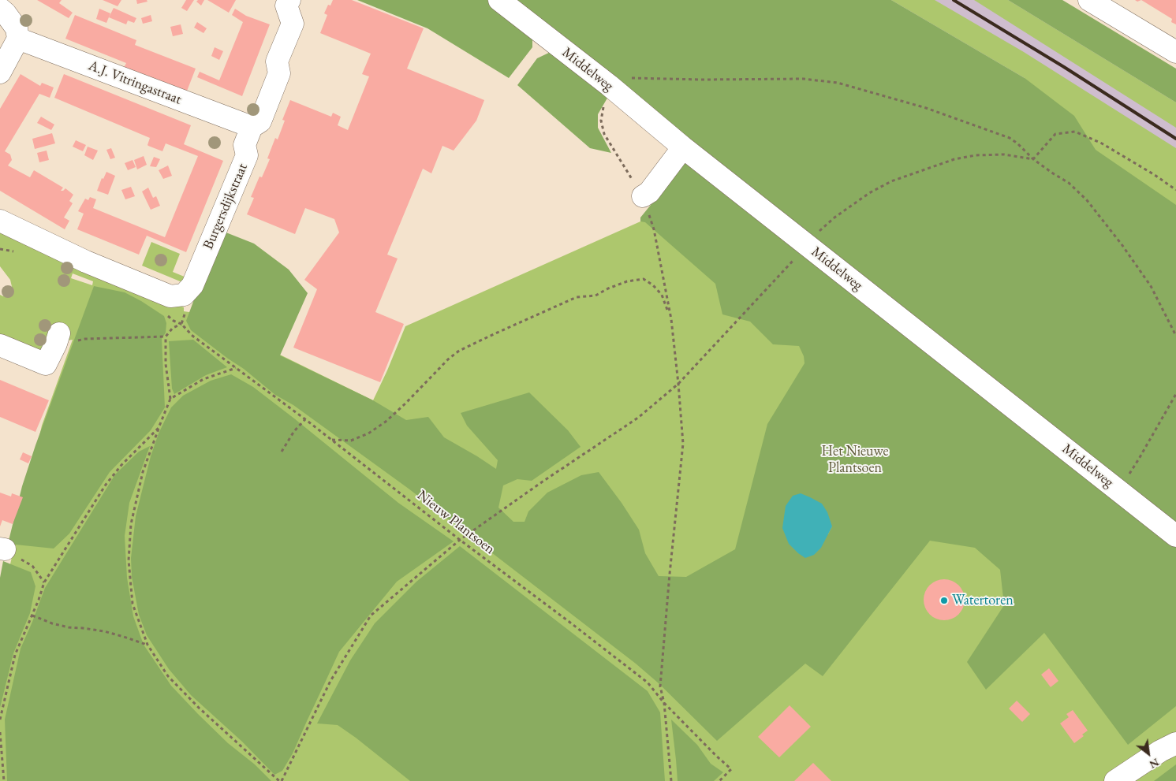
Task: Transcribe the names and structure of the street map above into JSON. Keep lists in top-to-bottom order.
{
  "streets": {
    "street": ["Middelweg", "A.J. Vitringastraat", "Burgersdijkstraat"],
    "path": ["Nieuw Plantsoen"]
  },
  "crossings": [
    ["A.J. Vitringastraat", "Burgersdijkstraat"]
  ],
  "parks": ["Het Nieuwe Plantsoen"],
  "places": ["Watertoren"],
  "north": "bottom right"
}
